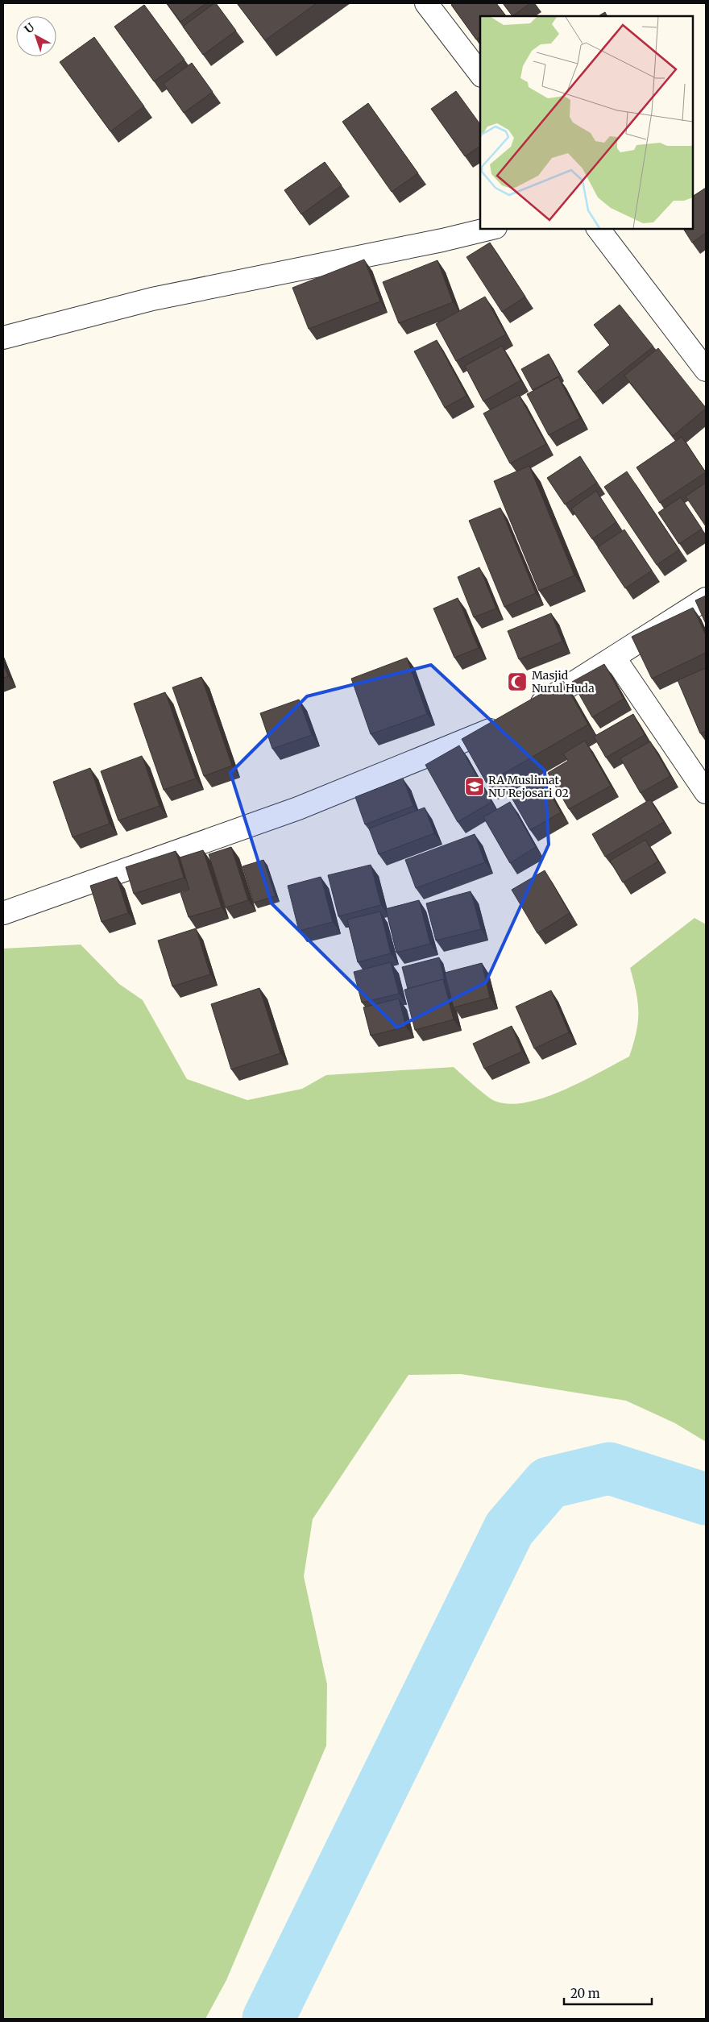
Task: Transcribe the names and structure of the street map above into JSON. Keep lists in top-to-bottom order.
{
  "places": {
    "mosque": ["Masjid Nurul Huda"],
    "school or university": ["RA Muslimat NU Rejosari 02"]
  },
  "scale_bar": "20 m",
  "north": "top left"
}
